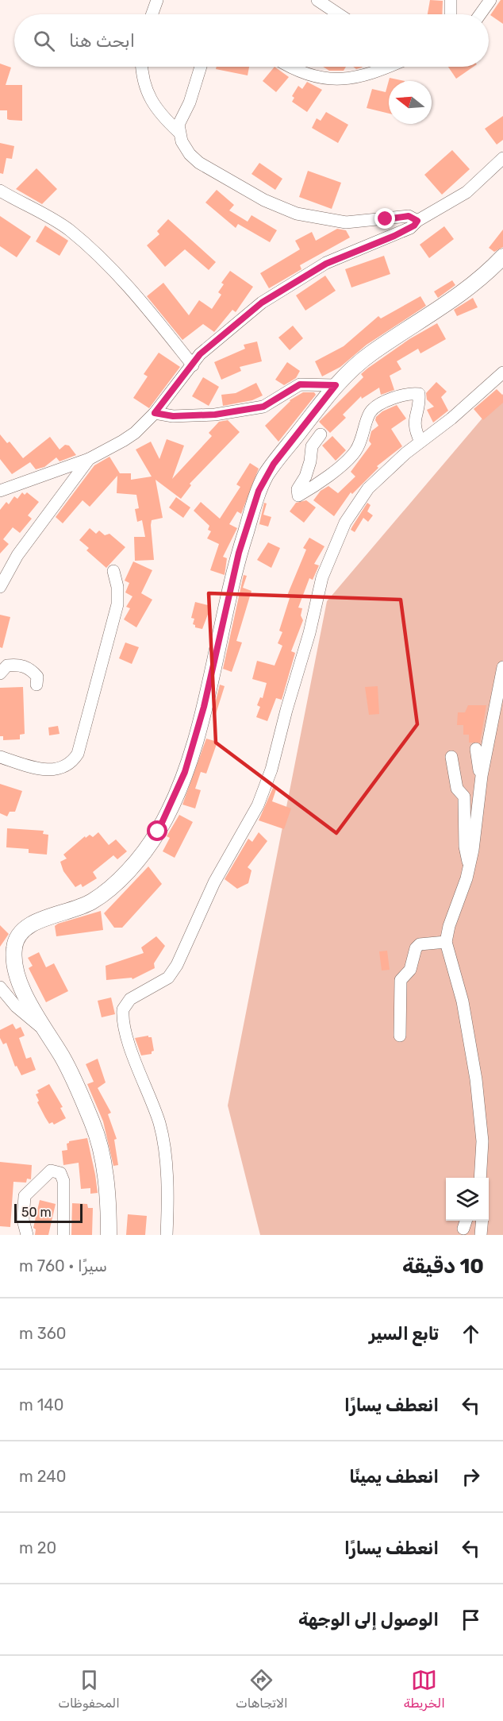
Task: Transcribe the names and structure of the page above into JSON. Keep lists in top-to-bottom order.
{
  "scale_bar": "50 m",
  "north": "left",
  "page": {
    "search": "ابحث هنا",
    "scale": "50 m",
    "heading": ["10 دقيقة", "سيرًا · 760 m"],
    "list": [
      ["تابع السير", "360 m"],
      ["انعطف يسارًا", "140 m"],
      ["انعطف يمينًا", "240 m"],
      ["انعطف يسارًا", "20 m"],
      "الوصول إلى الوجهة"
    ],
    "nav": ["الخريطة", "الاتجاهات", "المحفوظات"]
  }
}
